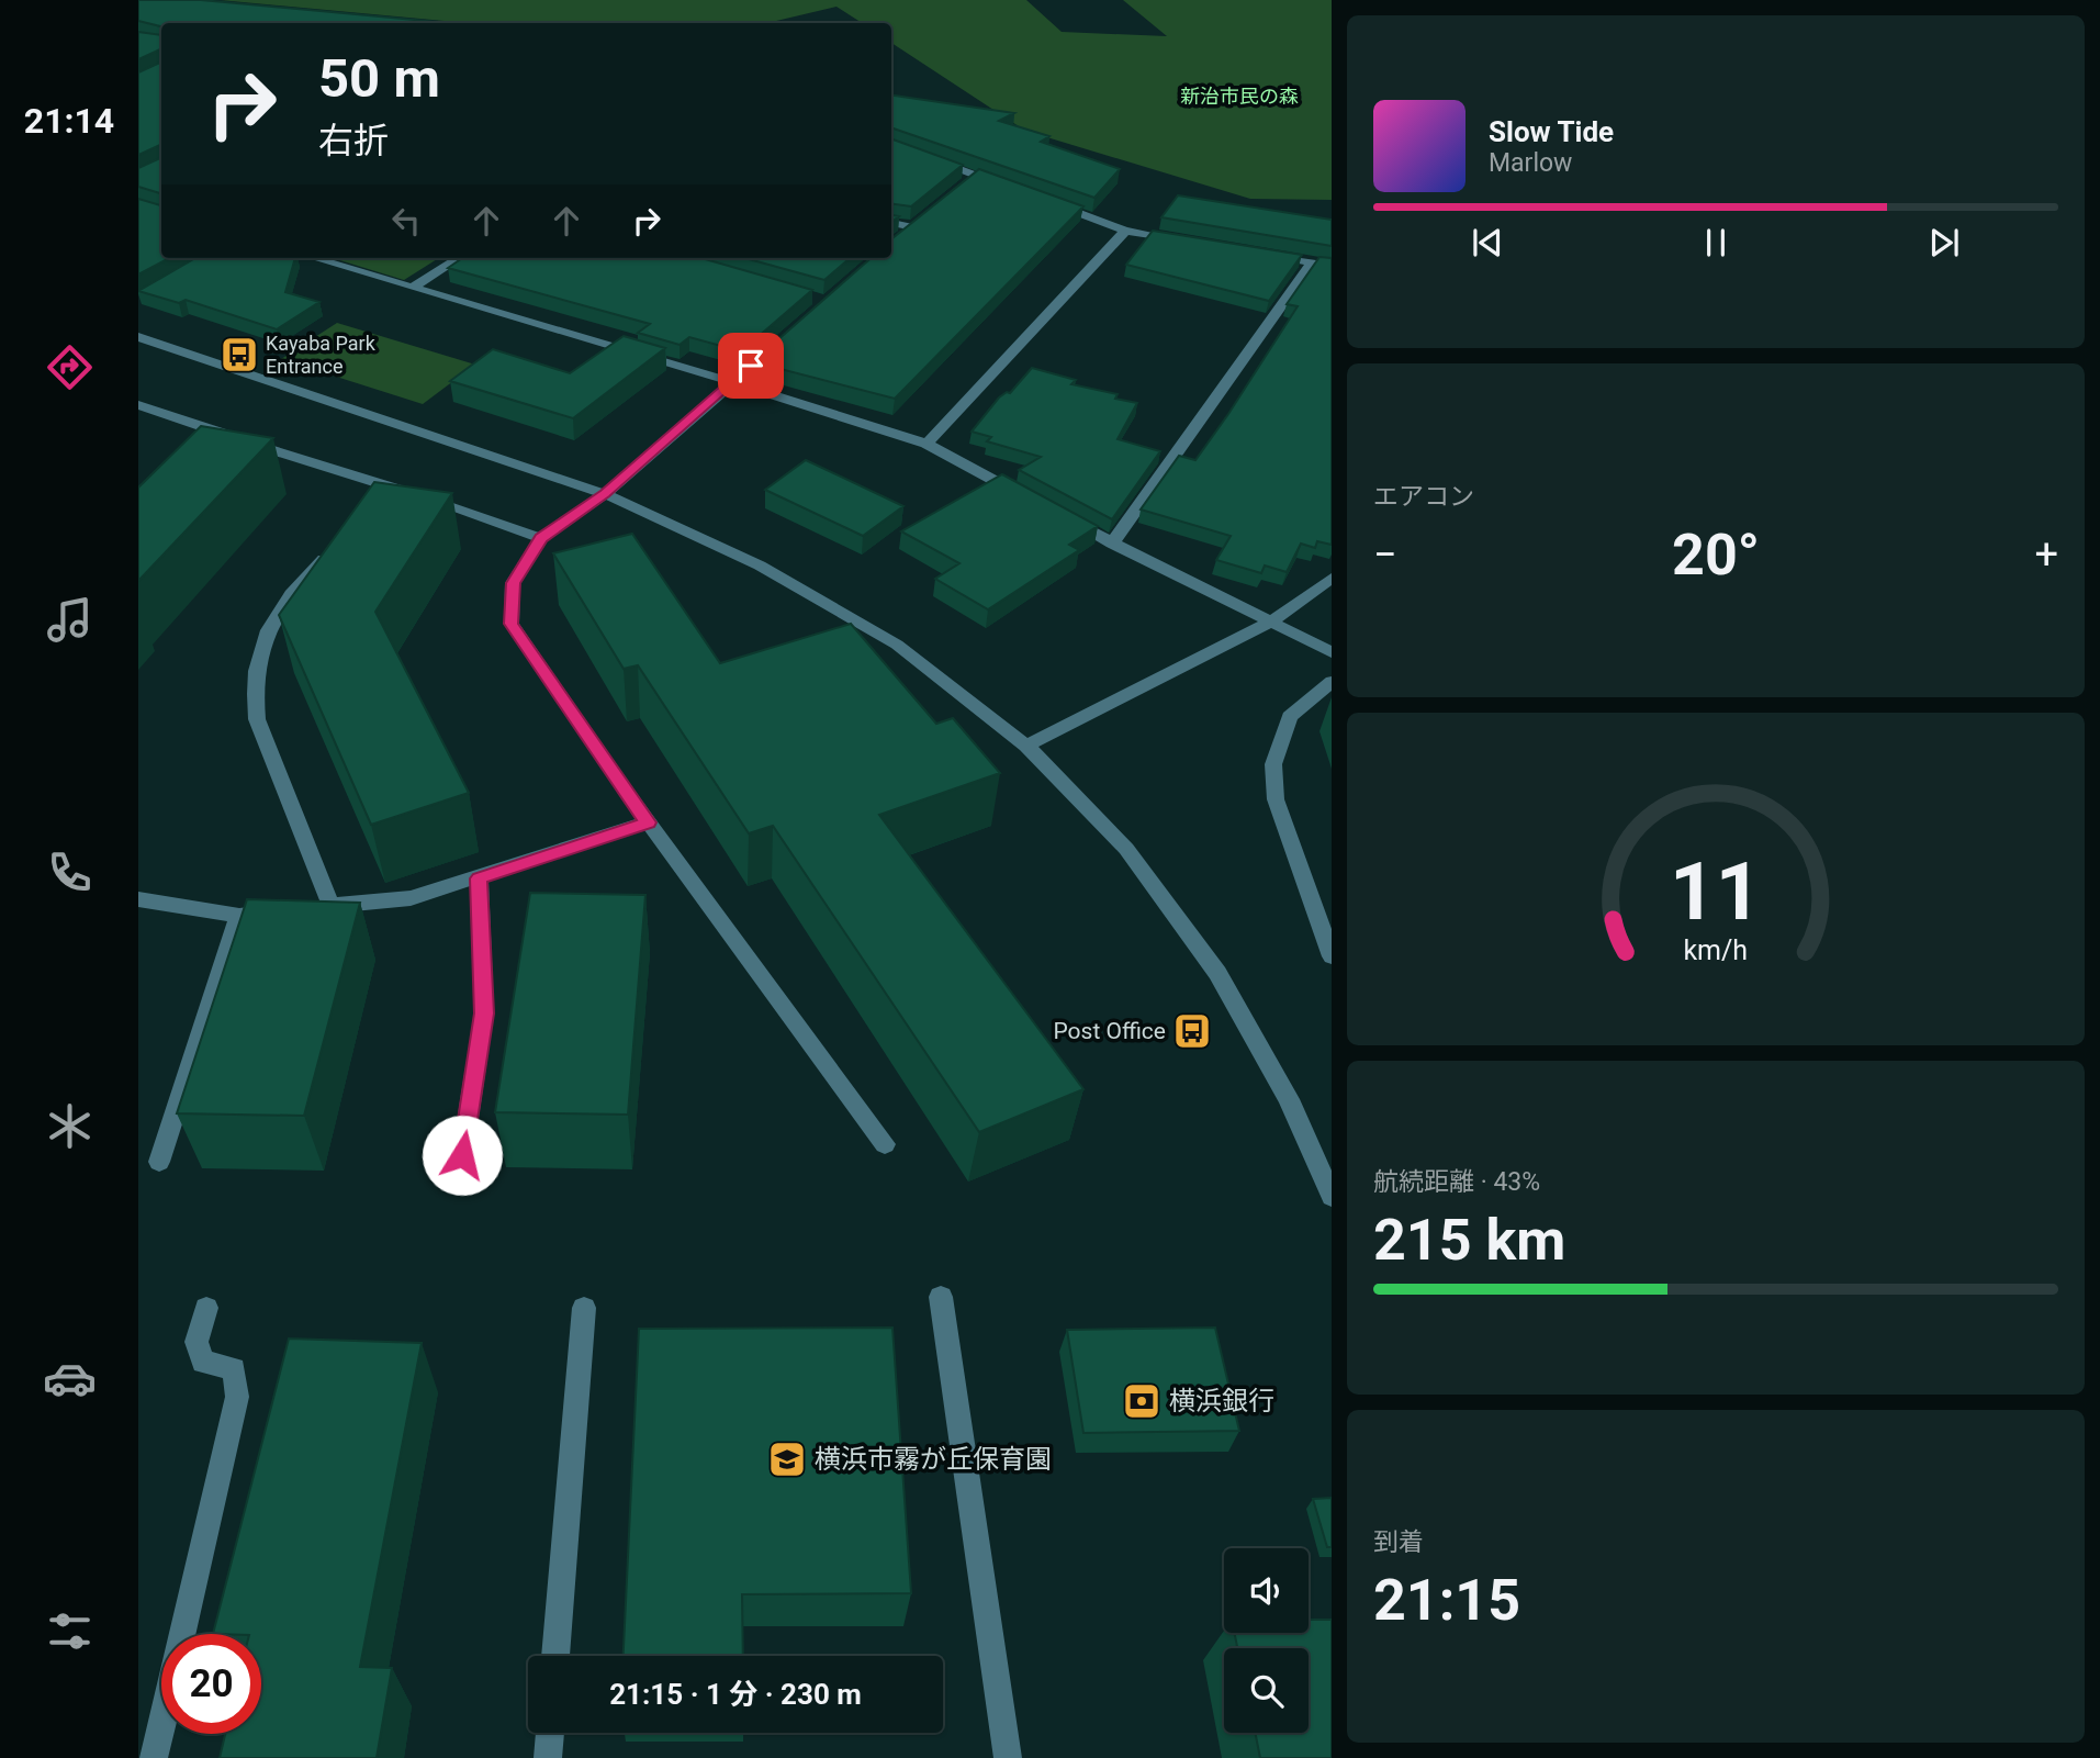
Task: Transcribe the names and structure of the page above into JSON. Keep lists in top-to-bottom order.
{
  "parks": ["新治市民の森"],
  "places": {
    "bus stop": ["Kayaba Park Entrance", "Post Office"],
    "bank": ["横浜銀行"],
    "school or university": ["横浜市霧が丘保育園"]
  },
  "page": {
    "tabs": "21:14",
    "turn": ["50 m", "右折"],
    "song": ["Slow Tide", "Marlow"],
    "tile": [
      "エアコン",
      ["航続距離 · 43%", "215 km"],
      ["到着", "21:15"]
    ],
    "heat": ["−", "20°", "+"],
    "limit": "20",
    "trip": "21:15 · 1 分 · 230 m",
    "gauge": ["11", "km/h"]
  }
}
